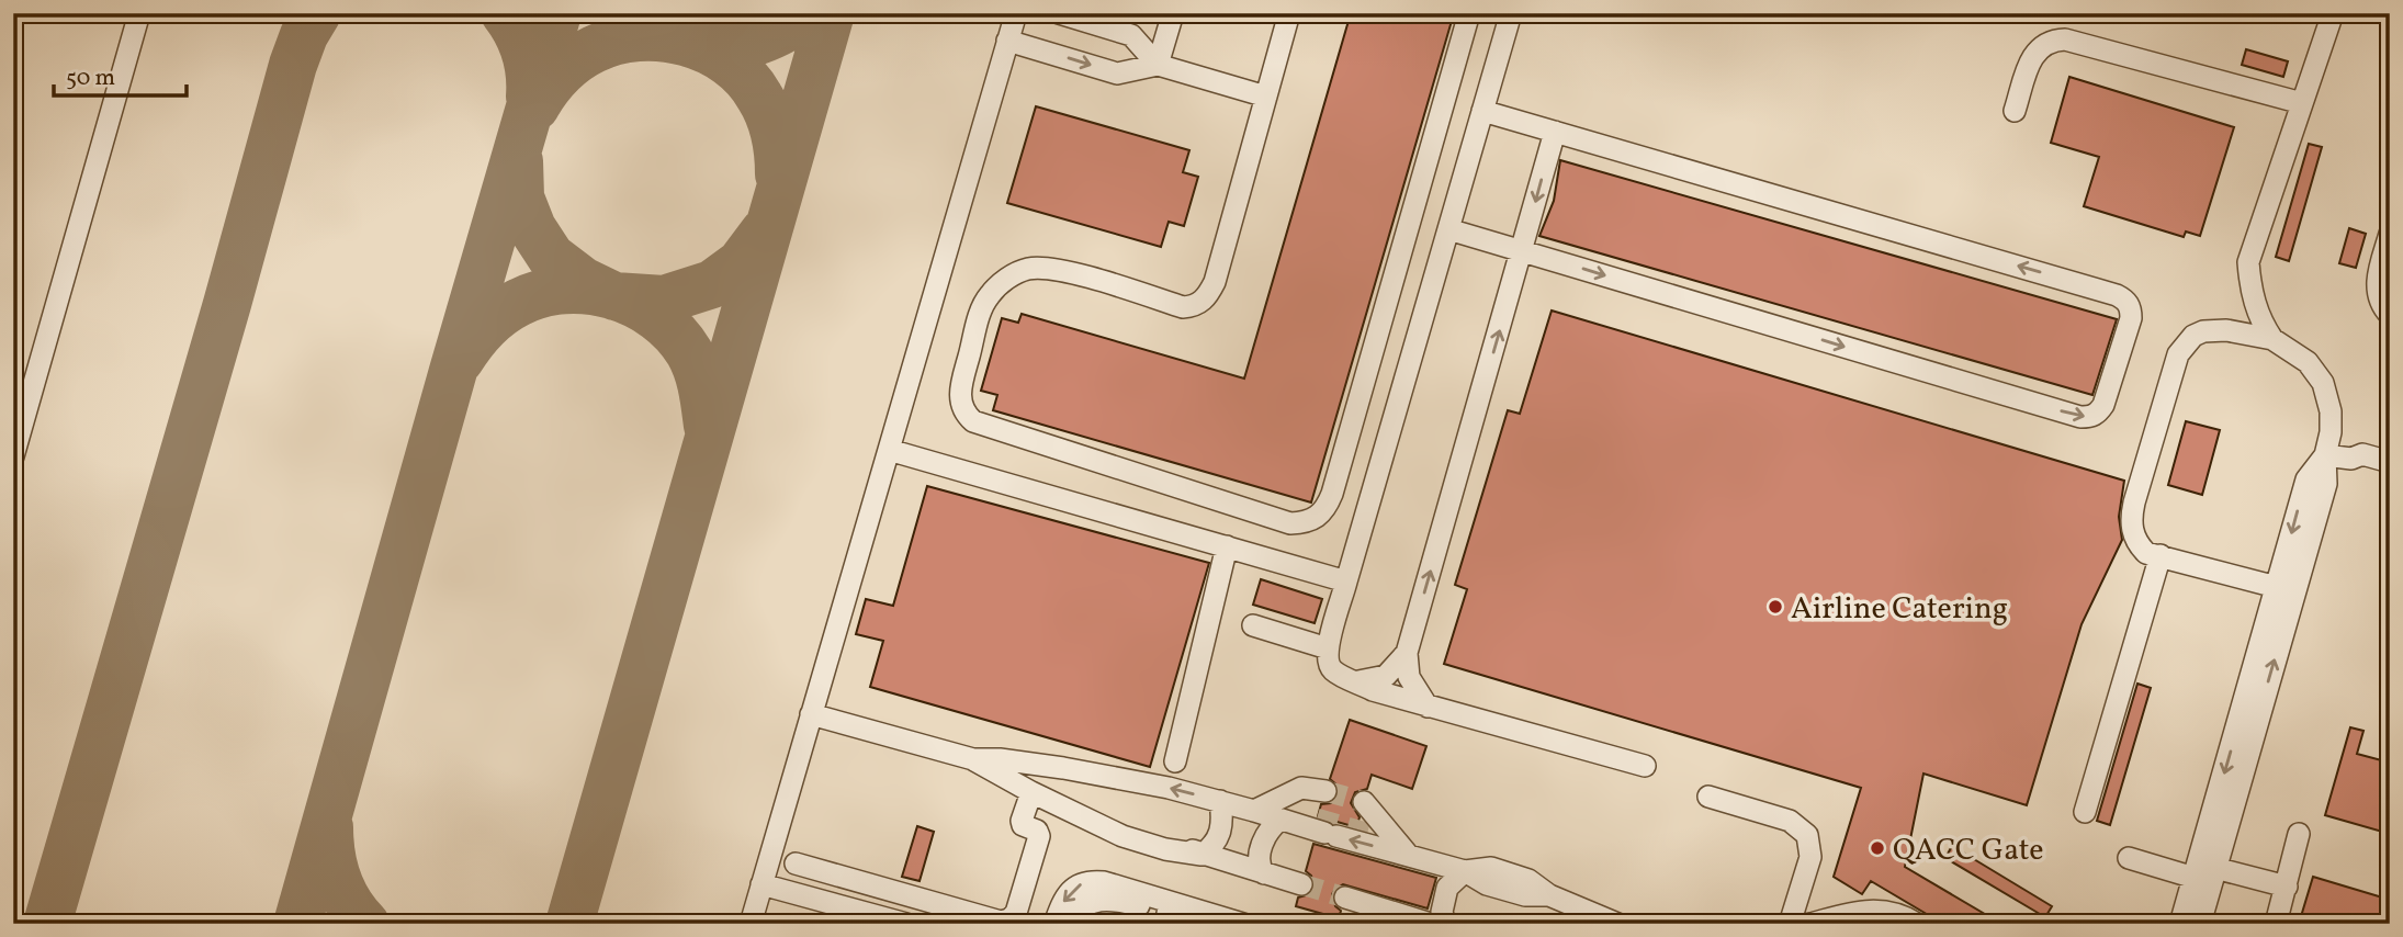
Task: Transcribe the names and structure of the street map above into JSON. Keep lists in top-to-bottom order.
{
  "places": ["Airline Catering", "QACC Gate"],
  "scale_bar": "50 m"
}
